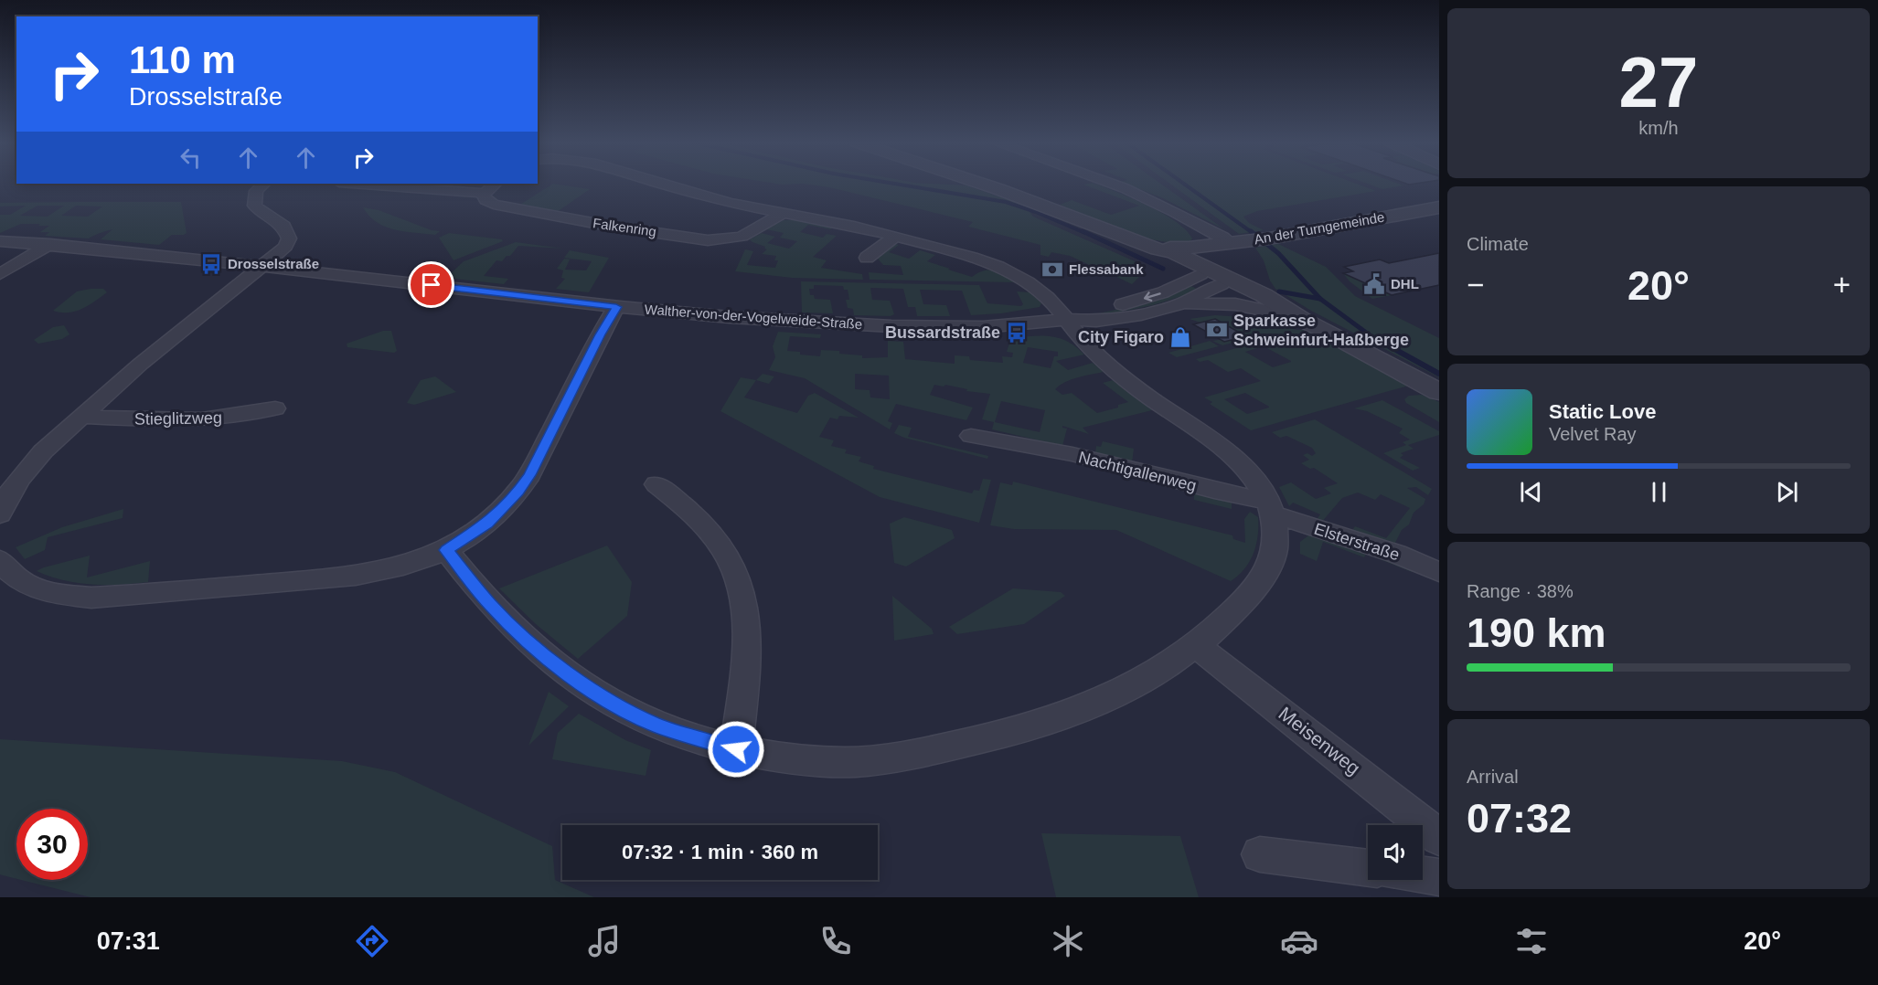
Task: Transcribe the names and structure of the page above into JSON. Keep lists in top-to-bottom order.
{
  "streets": {
    "street": [
      "Falkenring",
      "An der Turngemeinde",
      "Walther-von-der-Vogelweide-Straße",
      "Stieglitzweg",
      "Nachtigallenweg",
      "Elsterstraße",
      "Meisenweg"
    ]
  },
  "crossings": [
    ["An der Turngemeinde", "Walther-von-der-Vogelweide-Straße"],
    ["Nachtigallenweg", "Elsterstraße"]
  ],
  "places": {
    "bus stop": ["Drosselstraße", "Bussardstraße"],
    "bank": ["Flessabank", "Sparkasse Schweinfurt-Haßberge"],
    "public building": ["DHL"],
    "shop": ["City Figaro"]
  },
  "page": {
    "tile": [
      ["27", "km/h"],
      "Climate",
      ["Range · 38%", "190 km"],
      ["Arrival", "07:32"]
    ],
    "turn": ["110 m", "Drosselstraße"],
    "heat": ["−", "20°", "+"],
    "song": ["Static Love", "Velvet Ray"],
    "limit": "30",
    "trip": "07:32 · 1 min · 360 m",
    "tabs": ["07:31", "20°"]
  }
}
